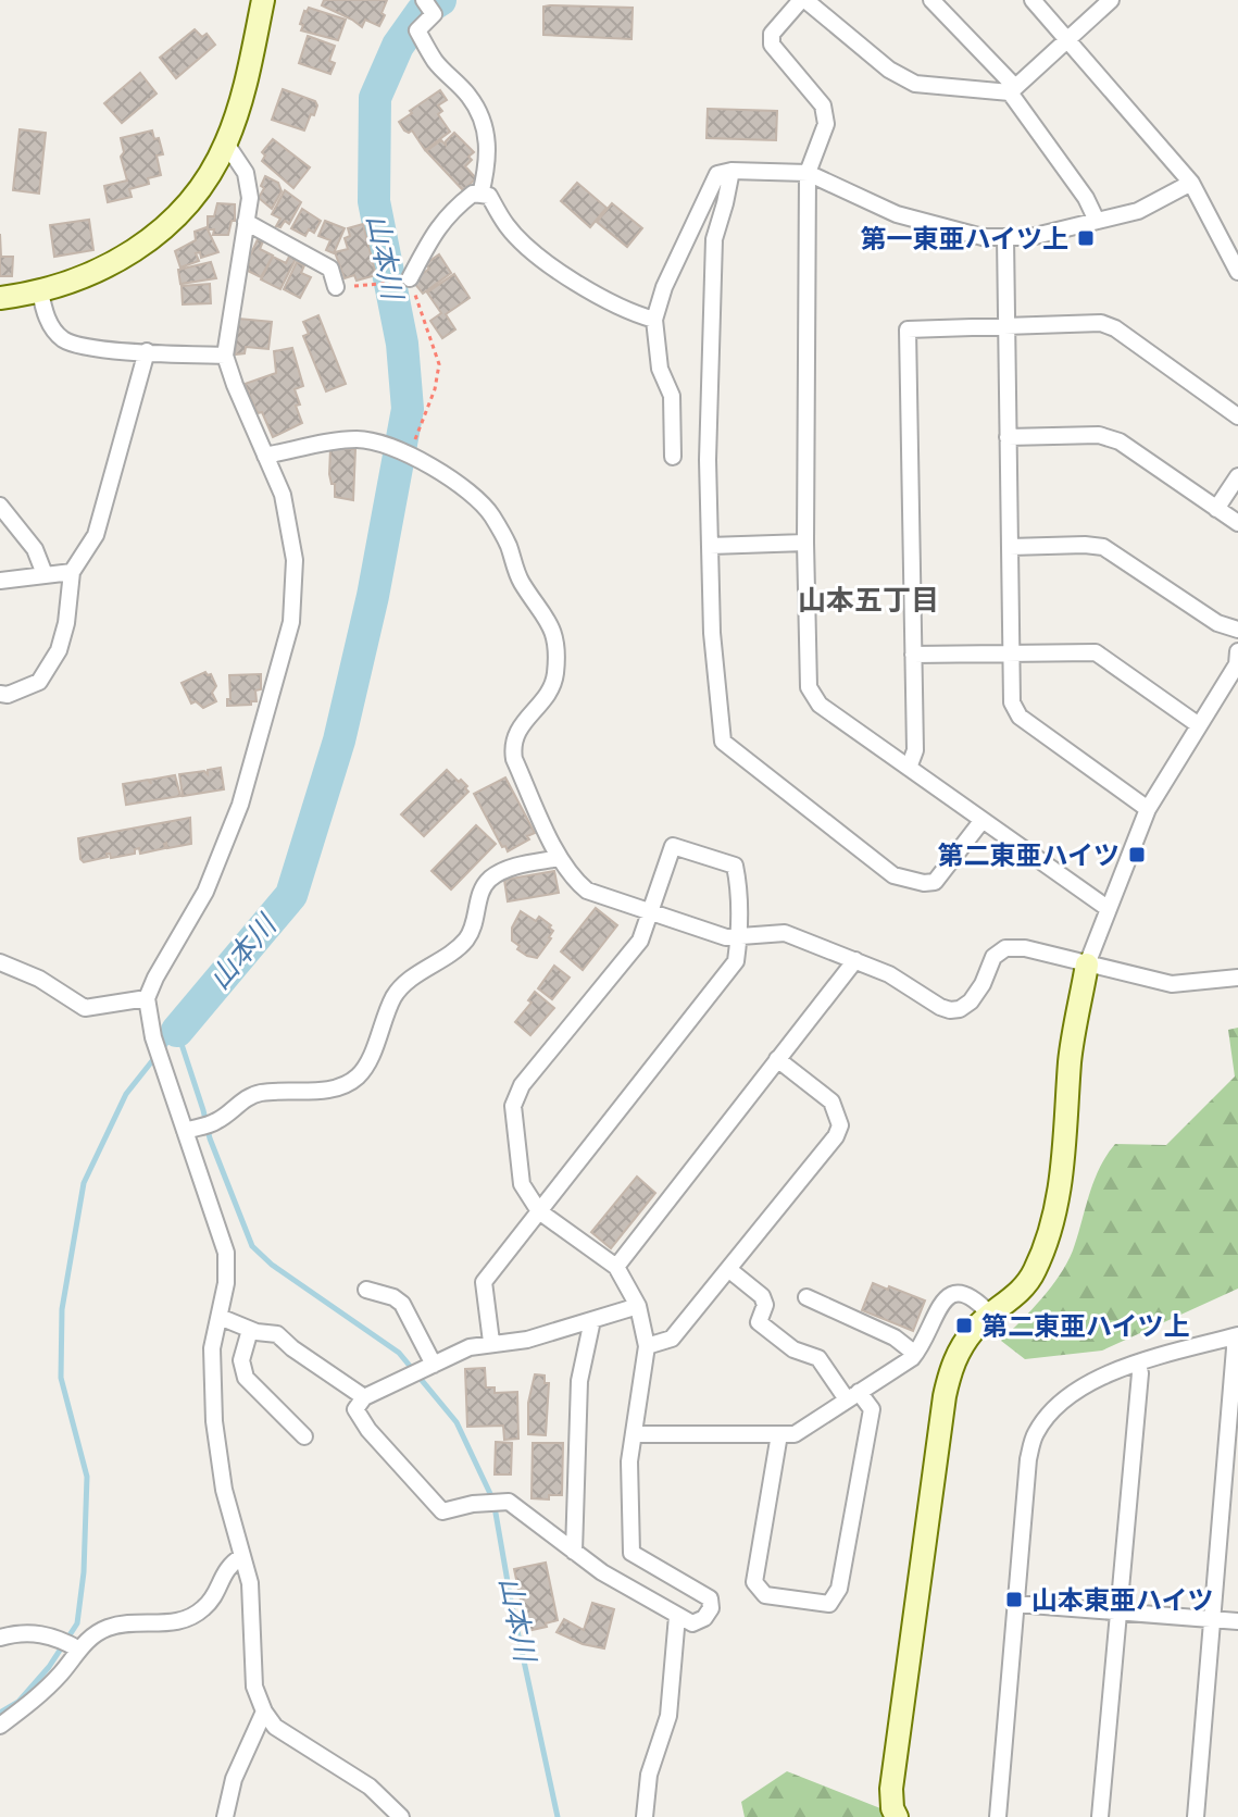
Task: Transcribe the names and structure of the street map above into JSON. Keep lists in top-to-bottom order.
{
  "districts": ["山本五丁目"],
  "water": ["山本川"],
  "places": {
    "transit": [
      "第一東亜ハイツ上",
      "第二東亜ハイツ",
      "第二東亜ハイツ上",
      "山本東亜ハイツ"
    ]
  }
}
